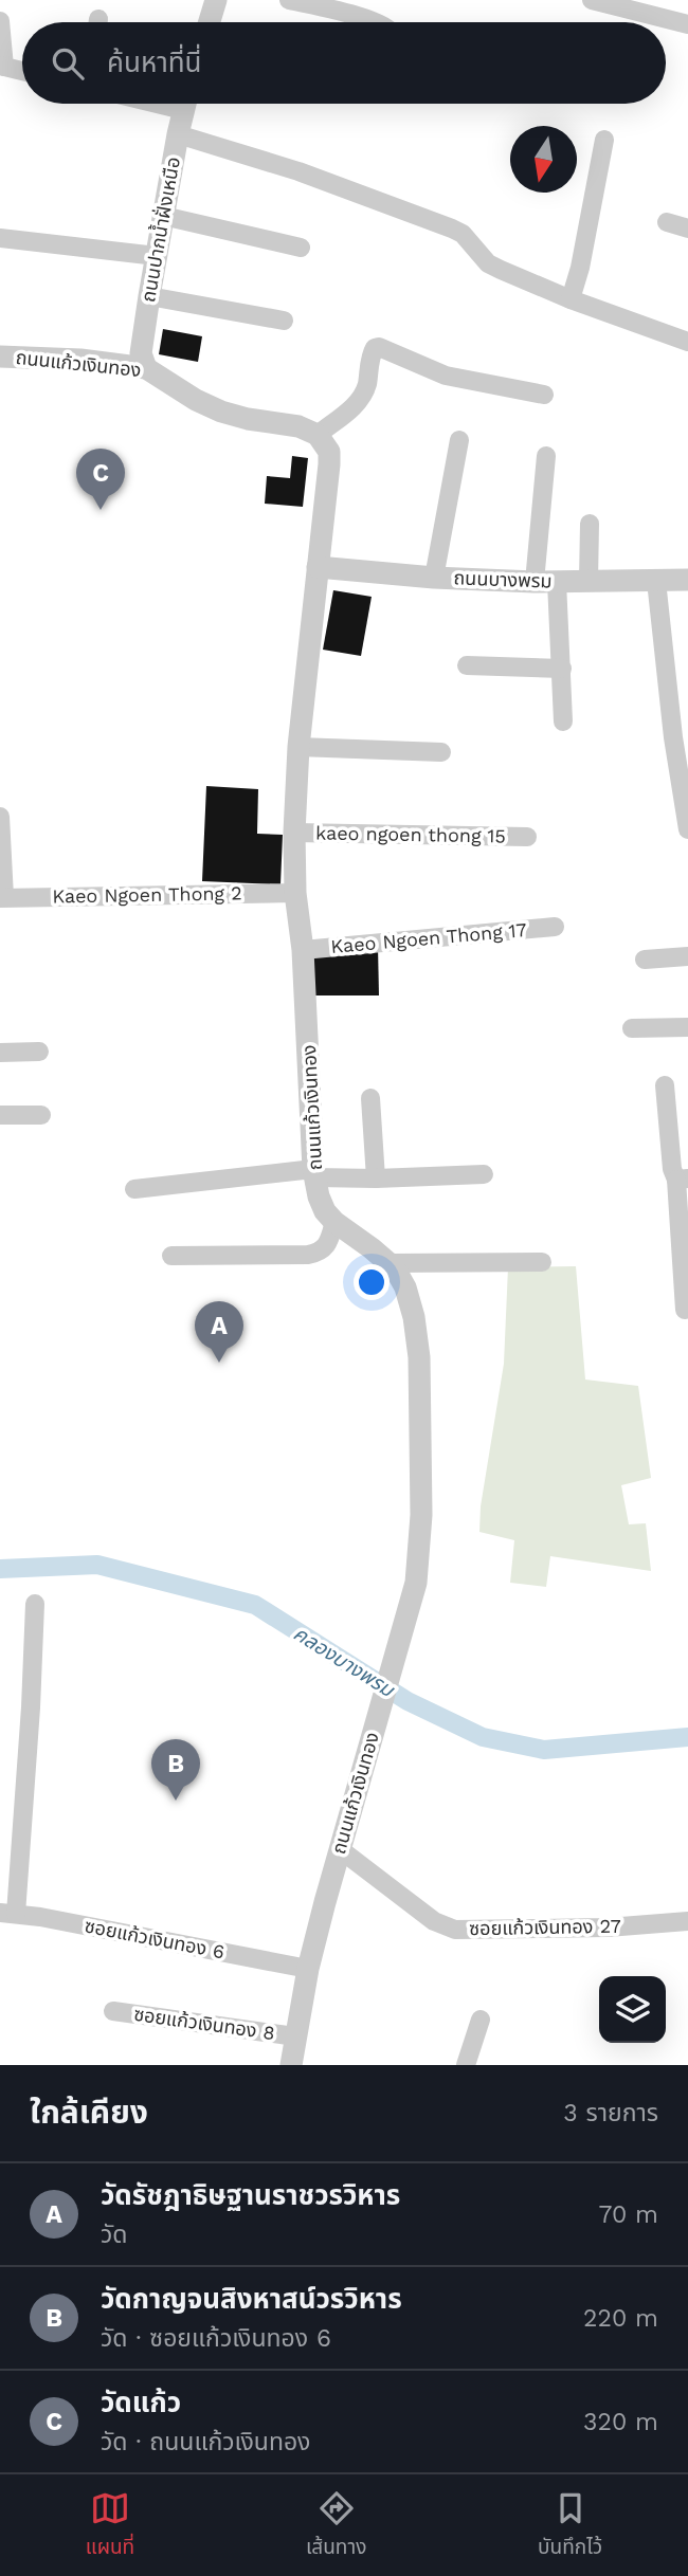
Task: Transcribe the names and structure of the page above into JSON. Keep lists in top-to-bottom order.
{
  "streets": {
    "street": [
      "ถนนปากน้ำฝั่งเหนือ",
      "ถนนแก้วเงินทอง",
      "ถนนบางพรม",
      "kaeo ngoen thong 15",
      "Kaeo Ngoen Thong 2",
      "Kaeo Ngoen Thong 17",
      "ซอยแก้วเงินทอง 27",
      "ซอยแก้วเงินทอง 6",
      "ซอยแก้วเงินทอง 8"
    ]
  },
  "crossings": [
    ["ถนนปากน้ำฝั่งเหนือ", "ถนนแก้วเงินทอง"],
    ["ถนนแก้วเงินทอง", "ถนนบางพรม"],
    ["ถนนแก้วเงินทอง", "kaeo ngoen thong 15"],
    ["ถนนแก้วเงินทอง", "Kaeo Ngoen Thong 2"],
    ["ถนนแก้วเงินทอง", "Kaeo Ngoen Thong 17"],
    ["ถนนแก้วเงินทอง", "ซอยแก้วเงินทอง 27"],
    ["ถนนแก้วเงินทอง", "ซอยแก้วเงินทอง 6"],
    ["ถนนแก้วเงินทอง", "ซอยแก้วเงินทอง 8"]
  ],
  "water": ["คลองบางพรม"],
  "north": "bottom",
  "page": {
    "search": "ค้นหาที่นี่",
    "pins": ["C", "A", "B"],
    "heading": ["ใกล้เคียง", "3 รายการ"],
    "list": [
      {
        "mark": "A",
        "name": "วัดรัชฎาธิษฐานราชวรวิหาร",
        "note": "วัด",
        "value": "70 m"
      },
      {
        "mark": "B",
        "name": "วัดกาญจนสิงหาสน์วรวิหาร",
        "note": "วัด · ซอยแก้วเงินทอง 6",
        "value": "220 m"
      },
      {
        "mark": "C",
        "name": "วัดแก้ว",
        "note": "วัด · ถนนแก้วเงินทอง",
        "value": "320 m"
      }
    ],
    "nav": ["แผนที่", "เส้นทาง", "บันทึกไว้"]
  }
}
